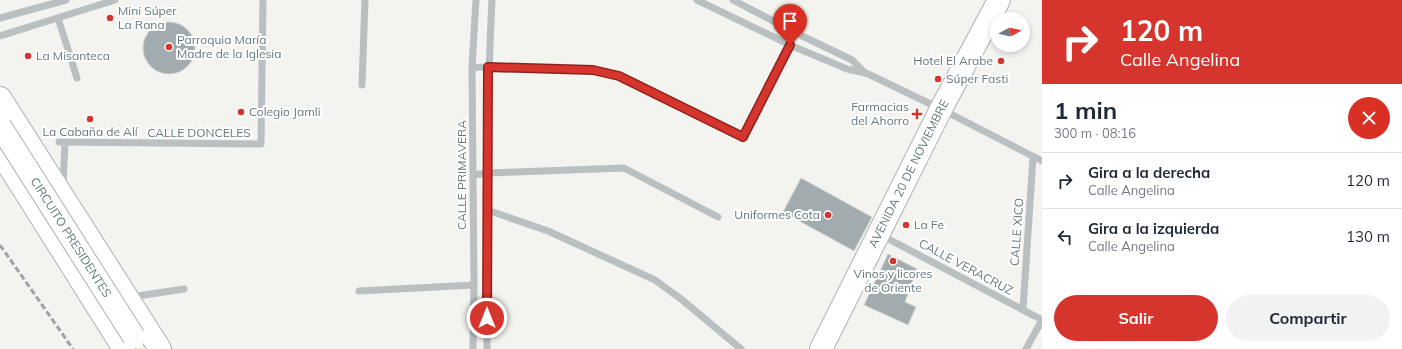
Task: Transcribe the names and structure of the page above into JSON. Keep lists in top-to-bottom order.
{
  "streets": {
    "main road": ["AVENIDA 20 DE NOVIEMBRE", "CIRCUITO PRESIDENTES"],
    "street": [
      "CALLE DONCELES",
      "CALLE PRIMAVERA",
      "CALLE XICO",
      "CALLE VERACRUZ"
    ]
  },
  "crossings": [
    ["AVENIDA 20 DE NOVIEMBRE", "CALLE VERACRUZ"],
    ["CALLE XICO", "CALLE VERACRUZ"]
  ],
  "places": {
    "other": [
      "Mini Súper La Rana",
      "Parroquia María Madre de la Iglesia",
      "La Misanteca",
      "Hotel El Arabe",
      "Súper Fasti",
      "Colegio Jamli",
      "La Cabaña de Alí",
      "Uniformes Cota",
      "La Fe",
      "Vinos y licores de Oriente"
    ],
    "health": ["Farmacias del Ahorro"]
  },
  "north": "right",
  "page": {
    "turn": ["120 m", "Calle Angelina"],
    "heading": ["1 min", "300 m · 08:16"],
    "list": [
      {
        "name": "Gira a la derecha",
        "note": "Calle Angelina",
        "value": "120 m"
      },
      {
        "name": "Gira a la izquierda",
        "note": "Calle Angelina",
        "value": "130 m"
      }
    ],
    "buttons": ["Salir", "Compartir"]
  }
}
